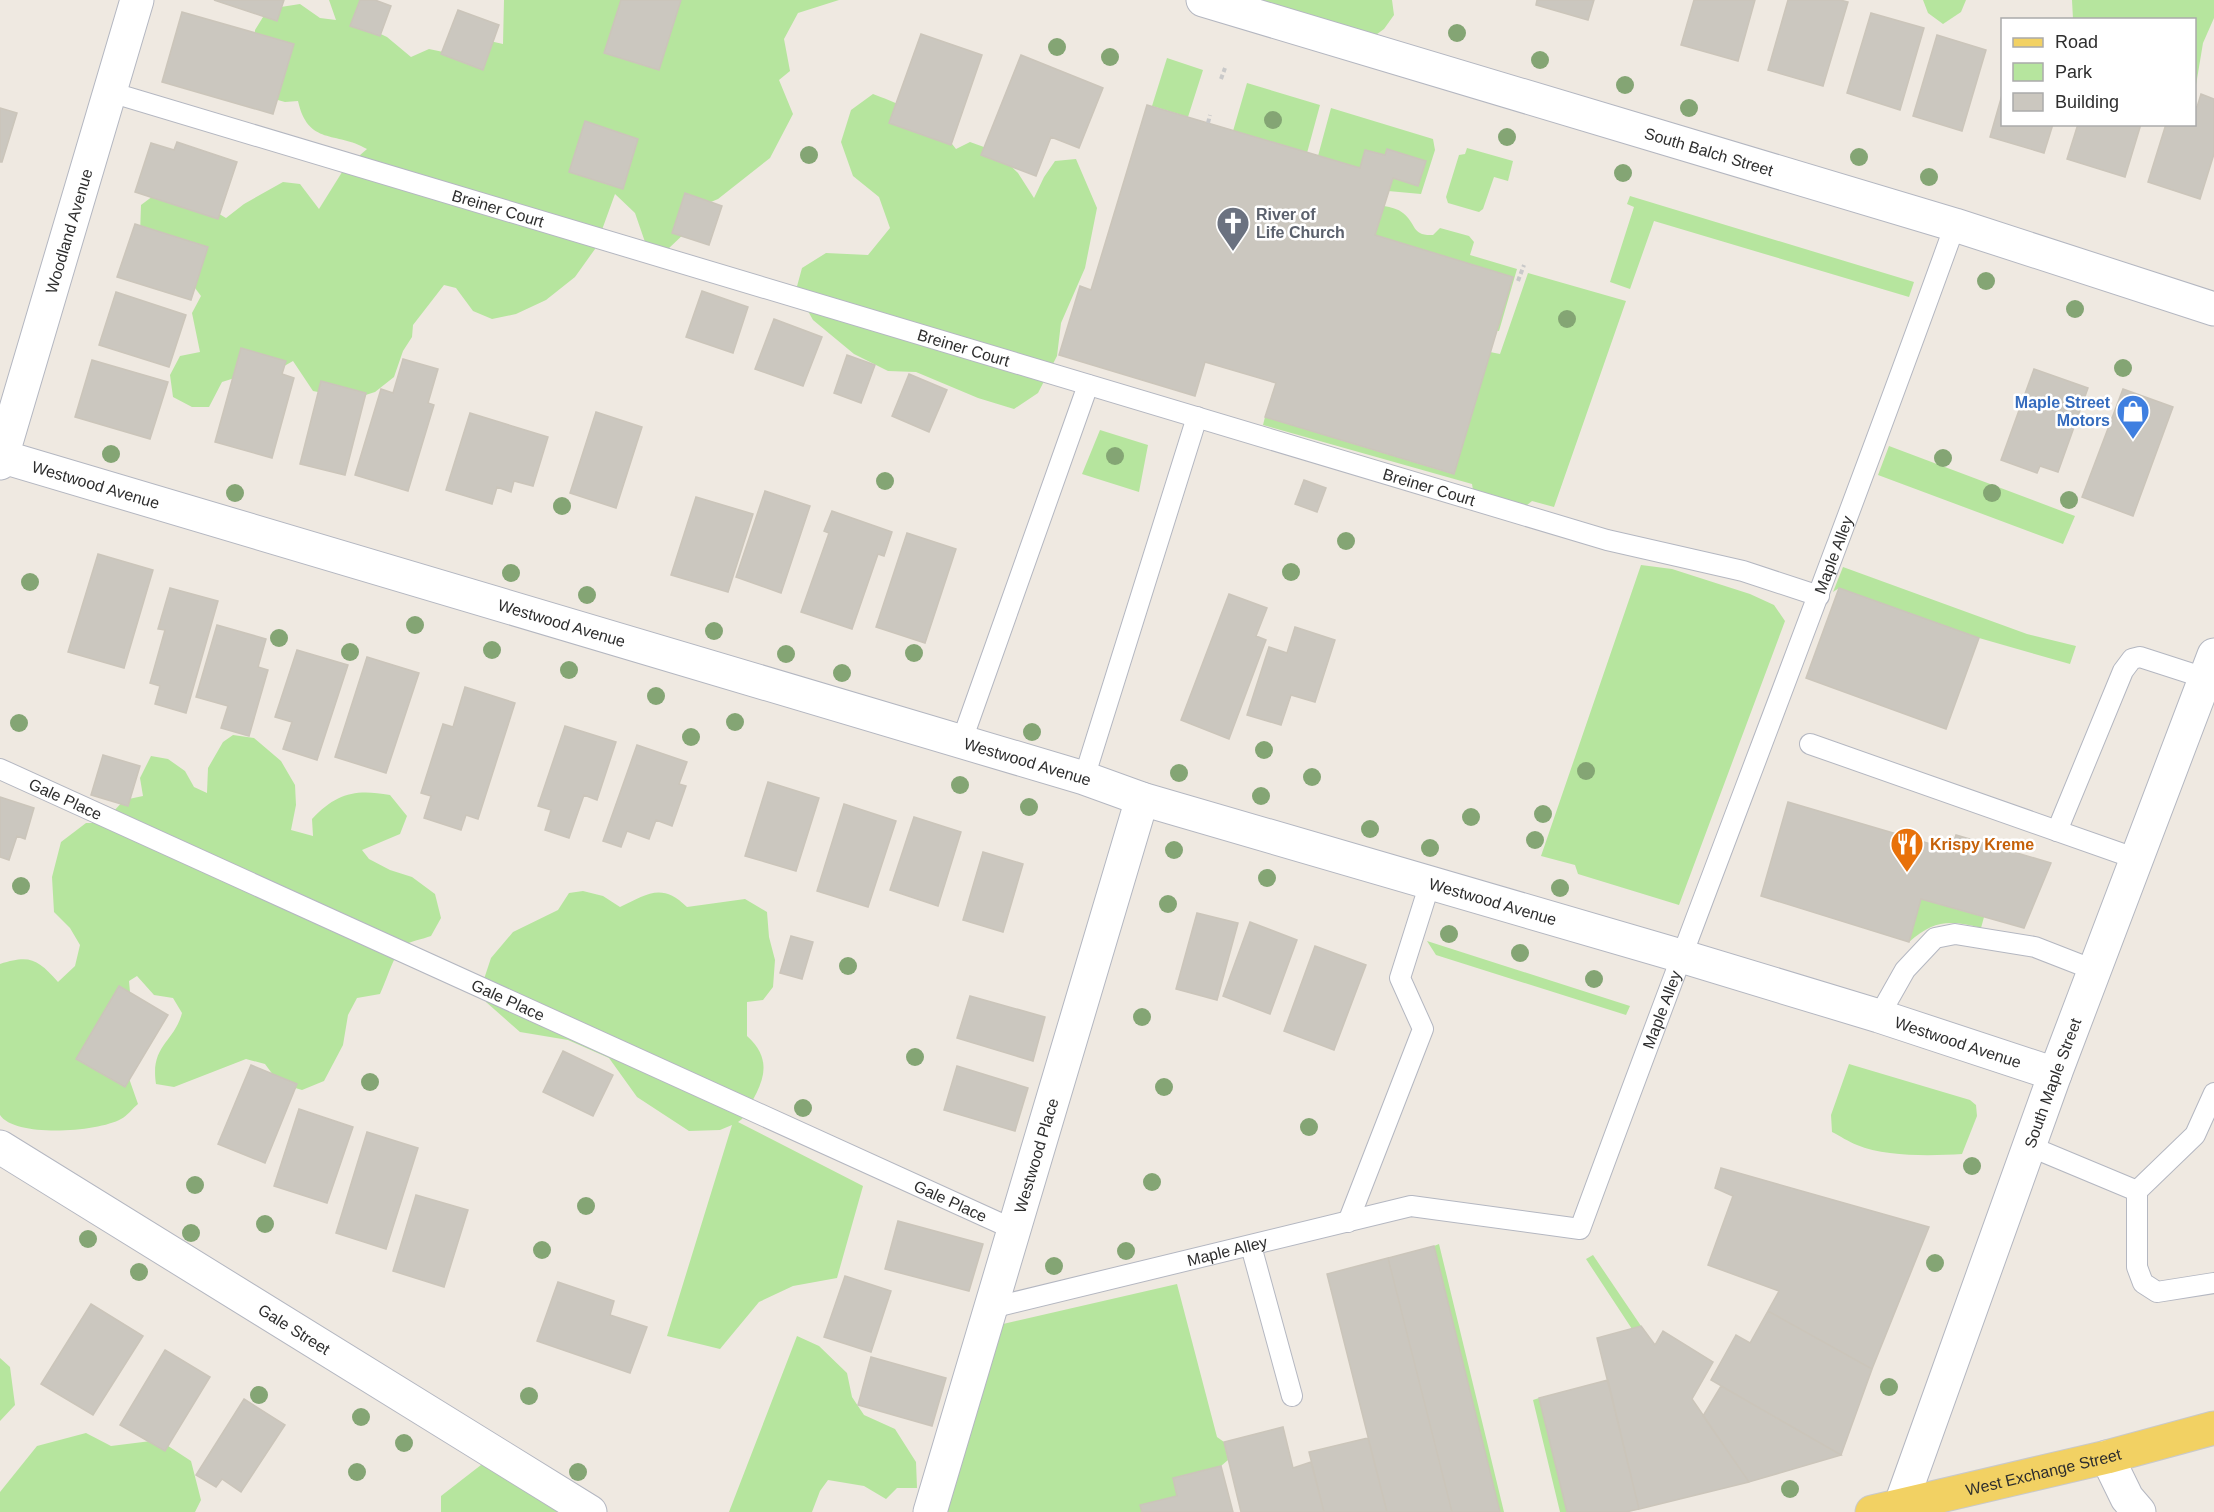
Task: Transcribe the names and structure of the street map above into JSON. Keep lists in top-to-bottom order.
{
  "streets": {
    "main road": ["West Exchange Street"],
    "street": [
      "South Balch Street",
      "Woodland Avenue",
      "Westwood Avenue",
      "South Maple Street",
      "Westwood Place",
      "Gale Street"
    ],
    "lane": ["Breiner Court", "Maple Alley", "Gale Place"]
  },
  "crossings": [
    ["South Balch Street", "Maple Alley"],
    ["Breiner Court", "Woodland Avenue"],
    ["Breiner Court", "Maple Alley"],
    ["Woodland Avenue", "Westwood Avenue"],
    ["Westwood Avenue", "Maple Alley"],
    ["Westwood Avenue", "South Maple Street"],
    ["Westwood Avenue", "Westwood Place"],
    ["Maple Alley", "Westwood Place"],
    ["Gale Place", "Westwood Place"],
    ["South Maple Street", "West Exchange Street"]
  ],
  "places": {
    "church": ["River of Life Church"],
    "shop": ["Maple Street Motors"],
    "restaurant": ["Krispy Kreme"]
  },
  "legend": ["Road", "Park", "Building"]
}
